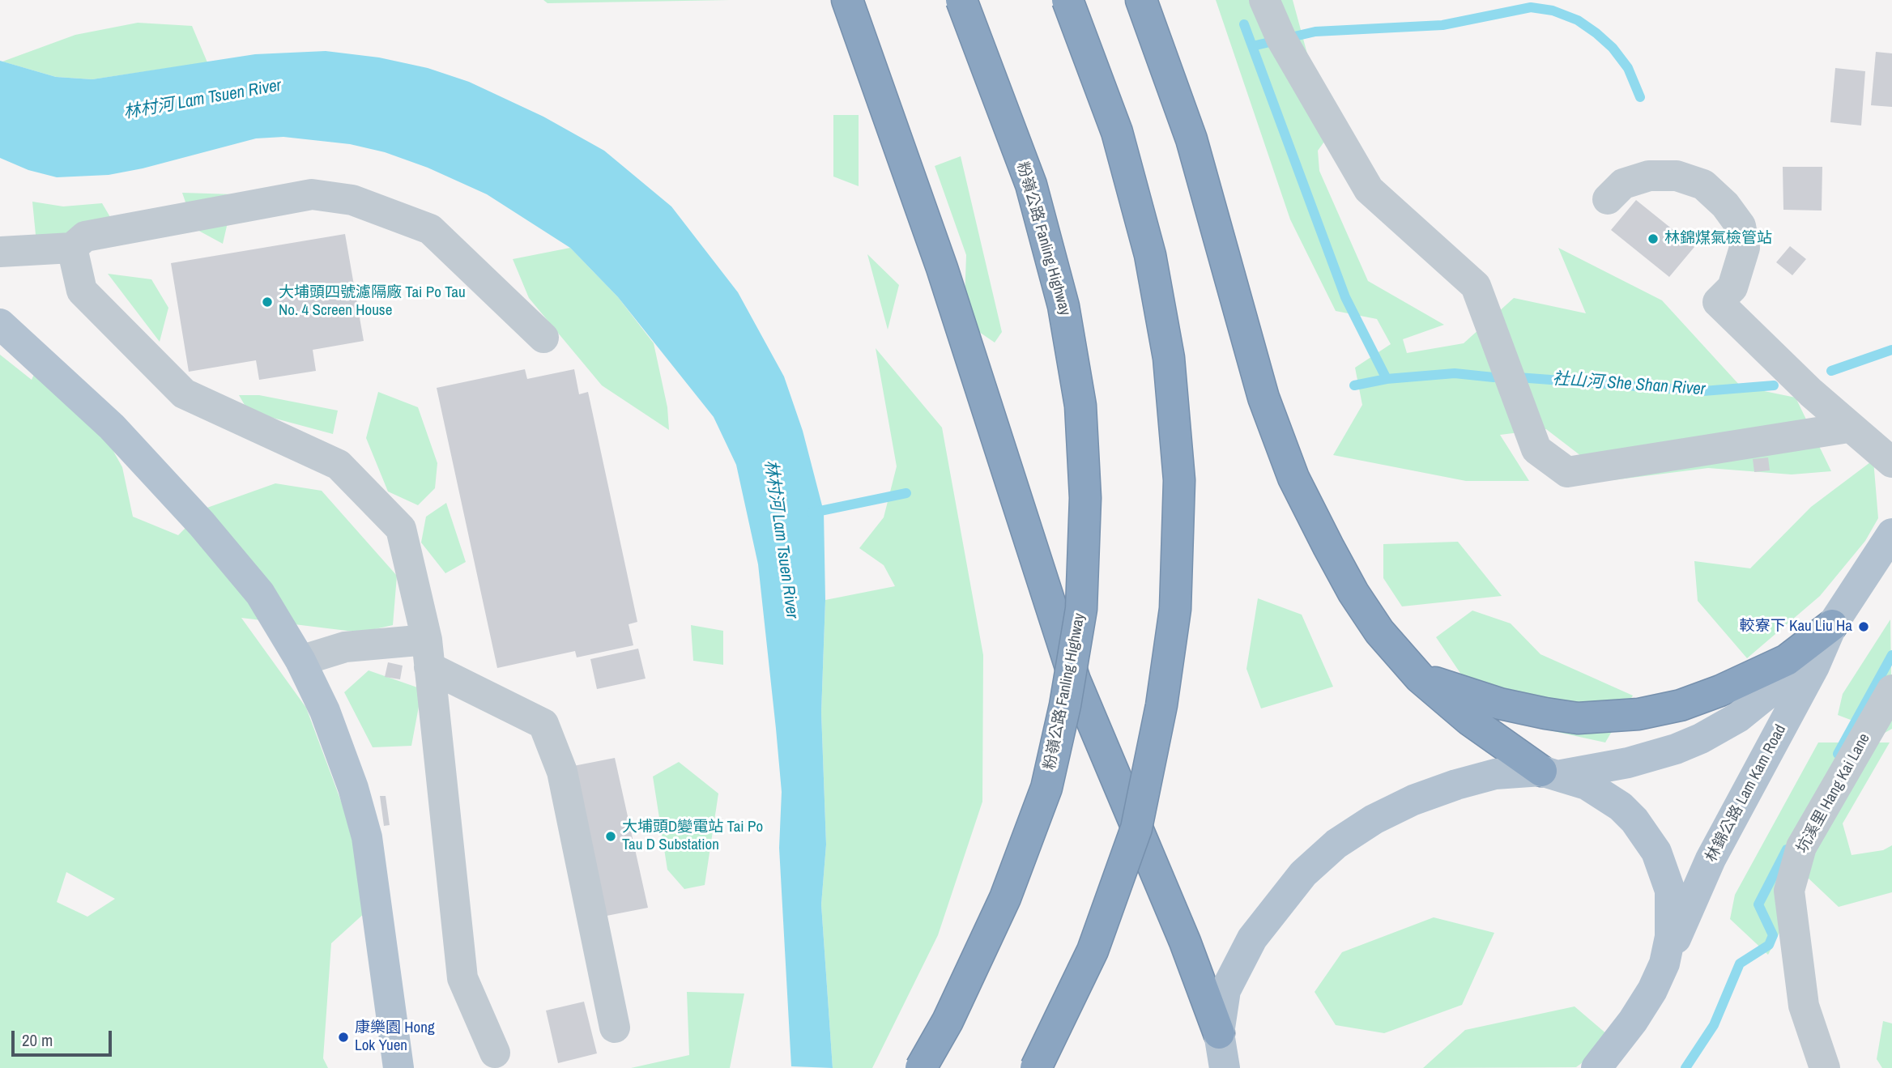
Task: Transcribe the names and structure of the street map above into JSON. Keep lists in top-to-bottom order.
{
  "streets": {
    "highway": ["粉嶺公路 Fanling Highway"],
    "main road": ["林錦公路 Lam Kam Road"],
    "lane": ["坑溪里 Hang Kai Lane"]
  },
  "water": ["林村河 Lam Tsuen River", "社山河 She Shan River"],
  "places": [
    "林錦煤氣檢管站",
    "大埔頭四號濾隔廠 Tai Po Tau No. 4 Screen House",
    "較寮下 Kau Liu Ha",
    "大埔頭D變電站 Tai Po Tau D Substation",
    "康樂園 Hong Lok Yuen"
  ],
  "scale_bar": "20 m"
}
